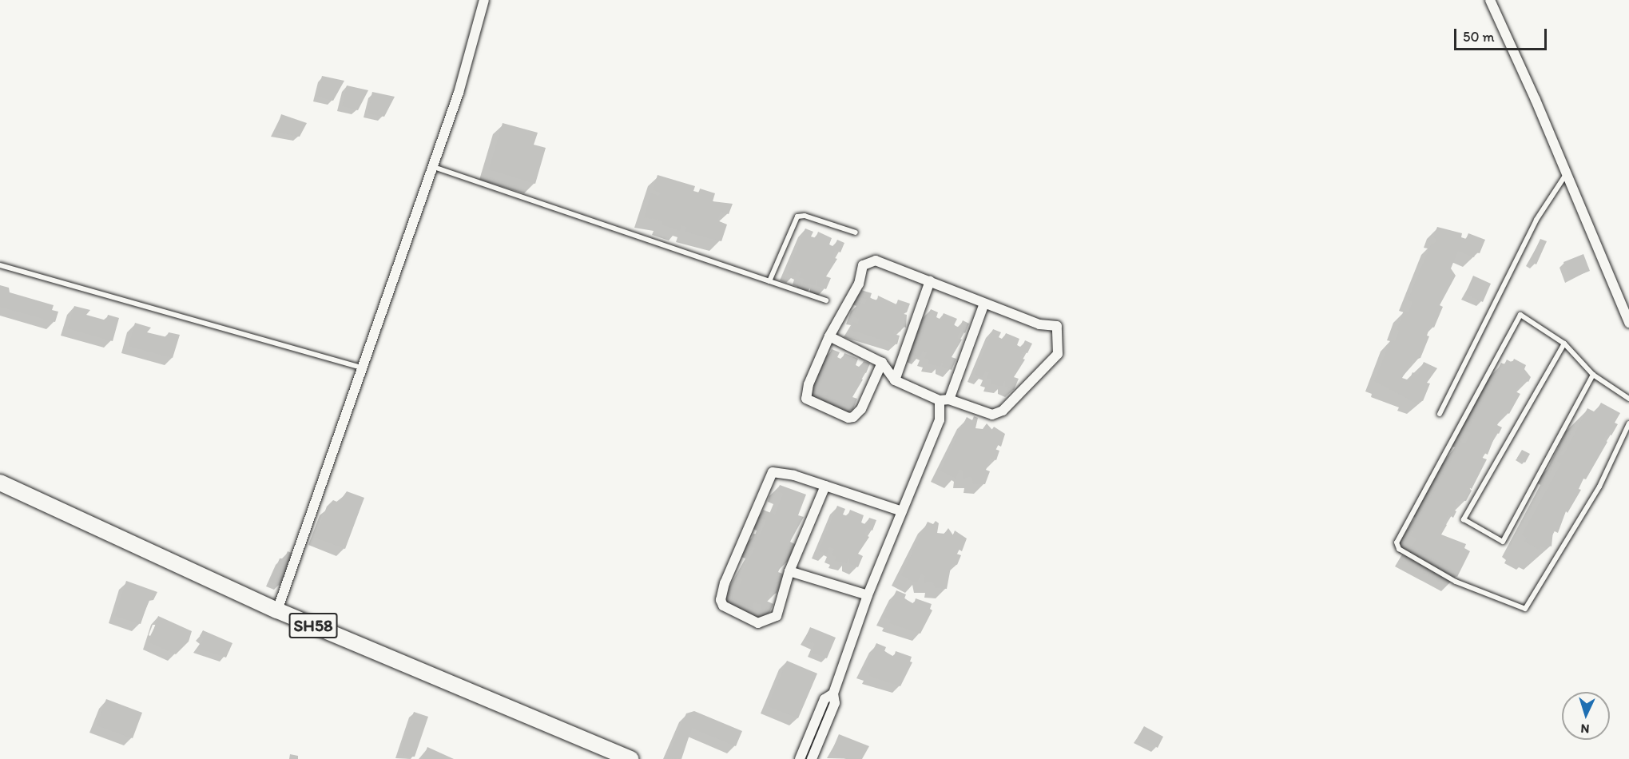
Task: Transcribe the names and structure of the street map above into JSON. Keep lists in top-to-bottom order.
{
  "streets": {
    "main road": ["SH58"]
  },
  "scale_bar": "50 m",
  "north": "bottom"
}
